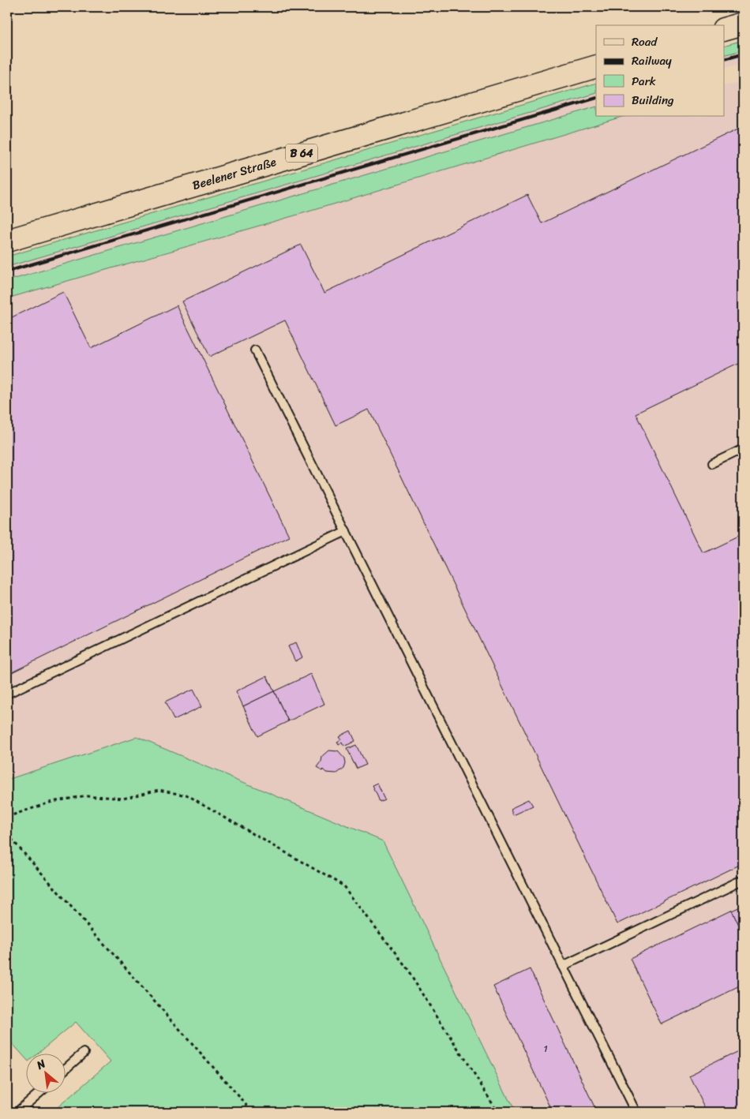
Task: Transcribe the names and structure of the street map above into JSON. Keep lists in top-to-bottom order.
{
  "streets": {
    "main road": ["B 64", "Beelener Straße"]
  },
  "house_numbers": ["1"],
  "legend": [
    "Road",
    "Railway",
    "Park",
    "Building"
  ],
  "north": "top left"
}
